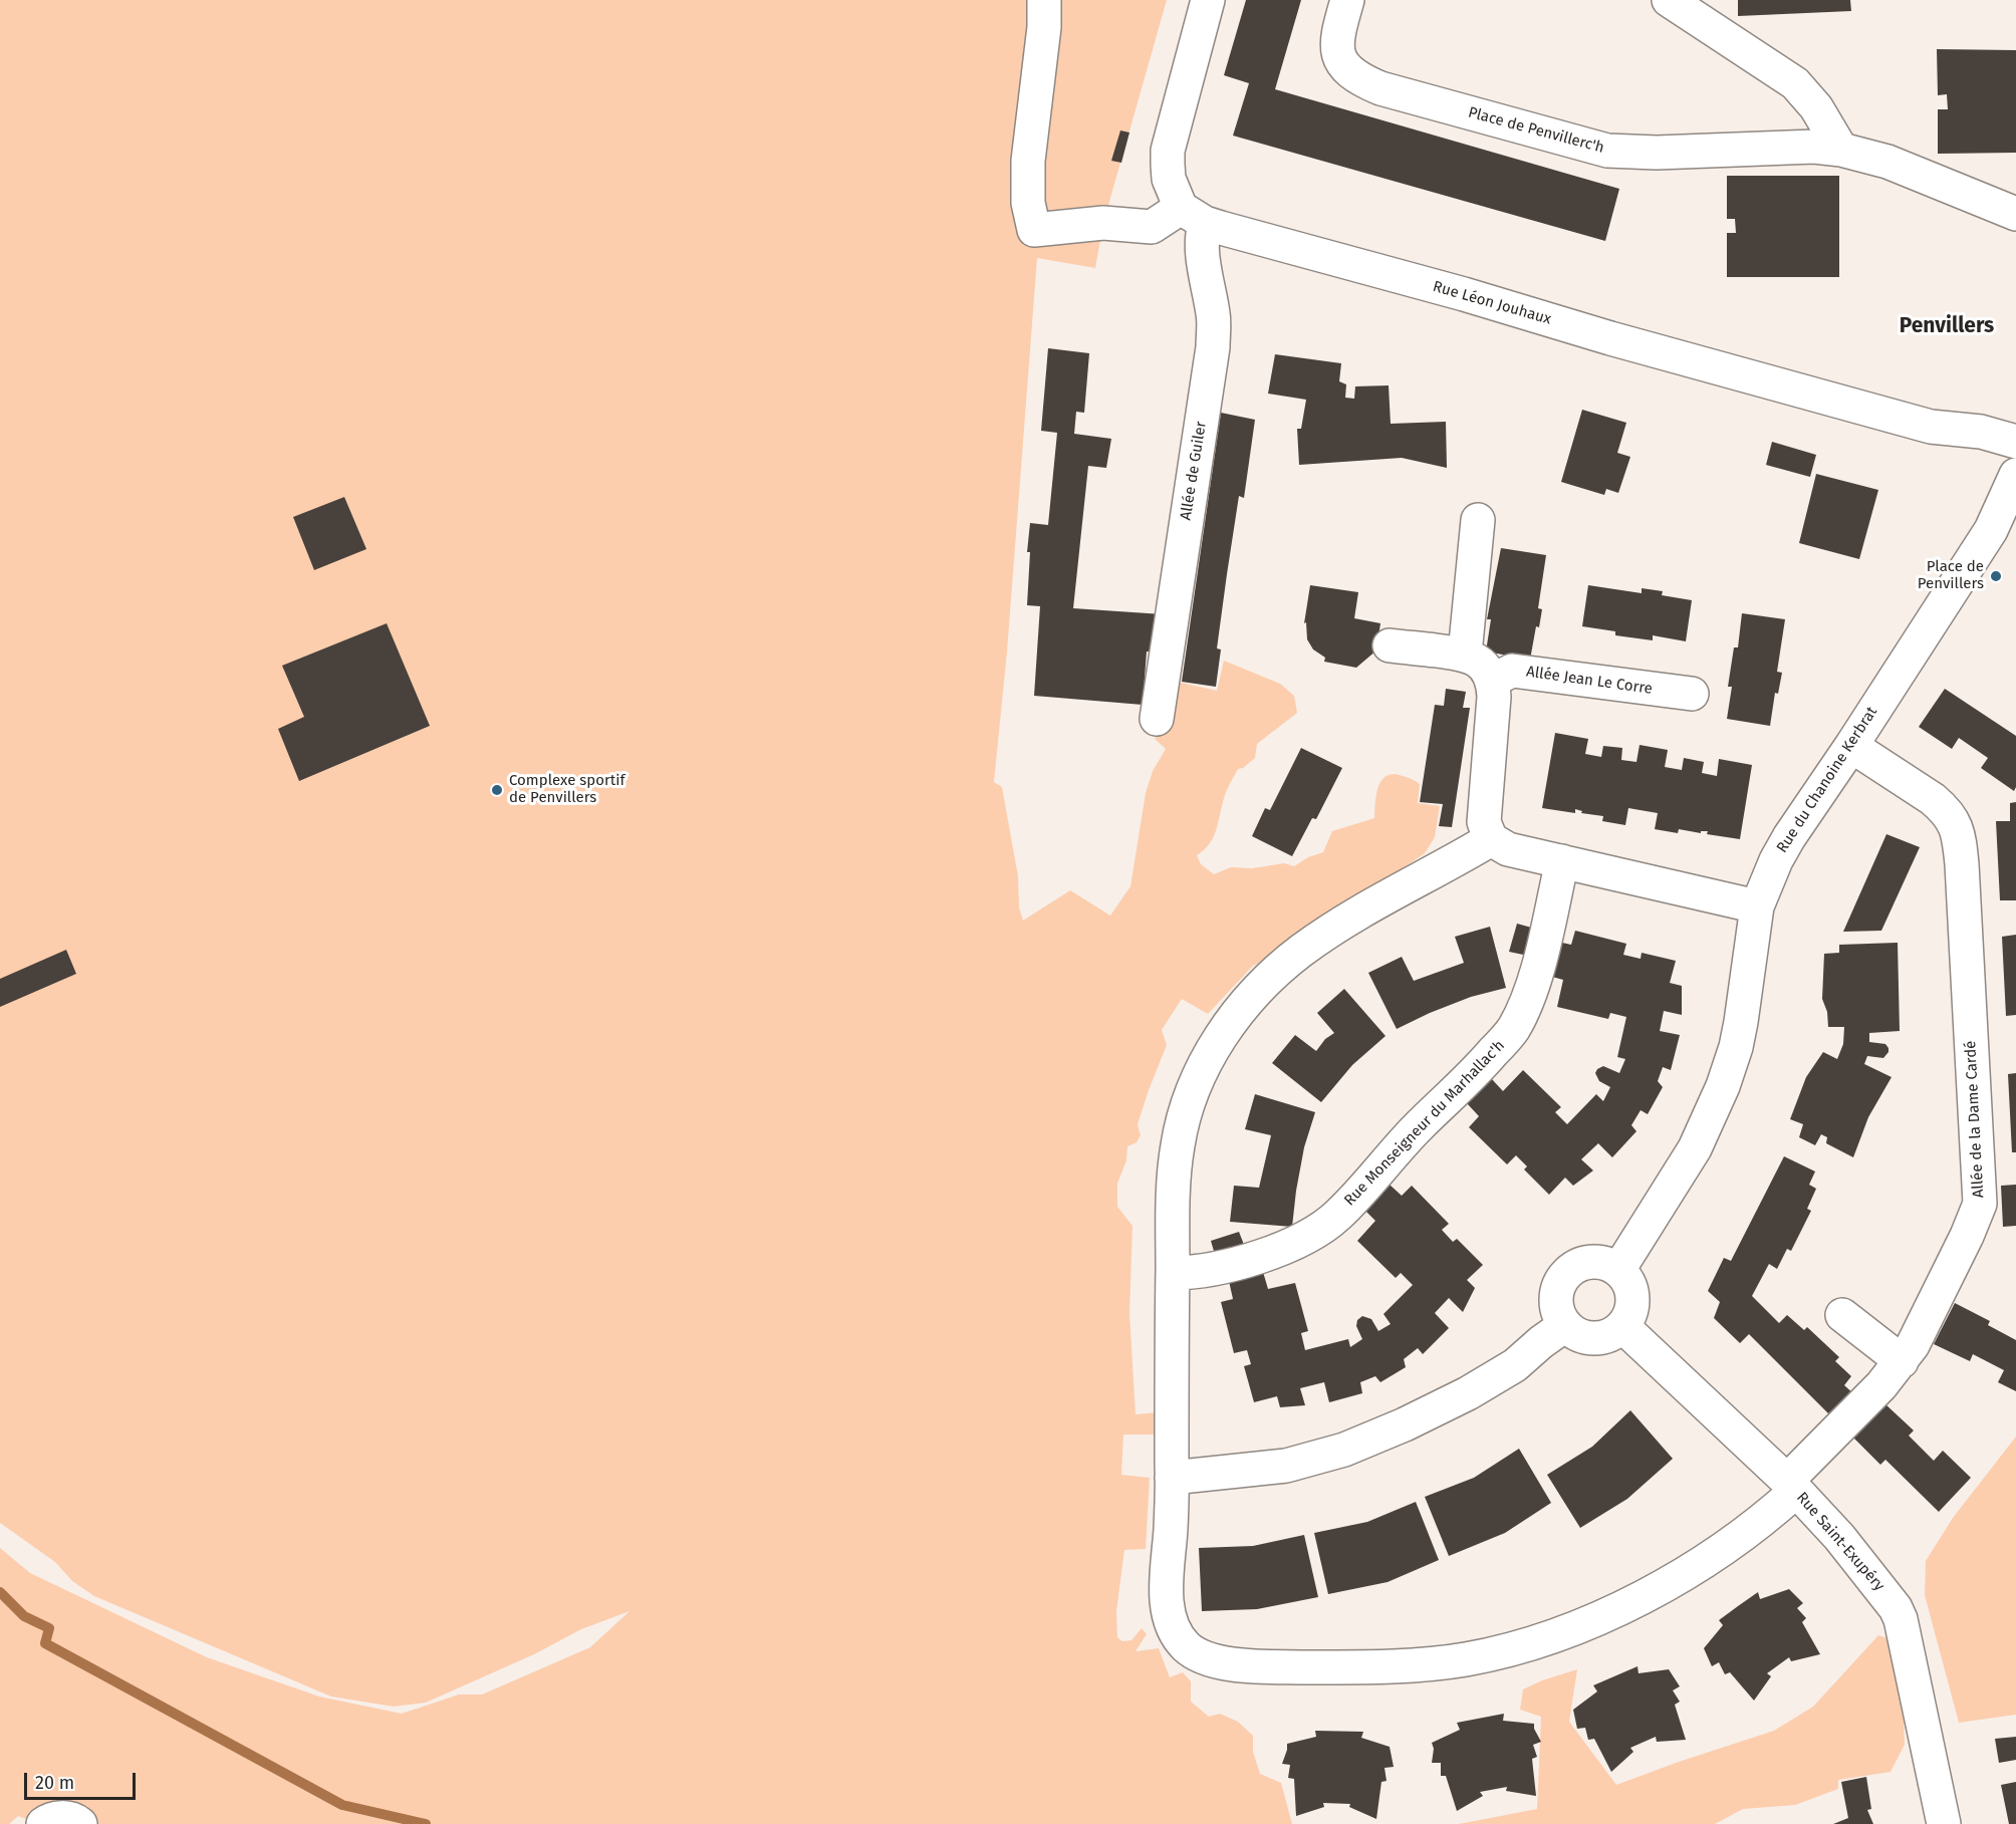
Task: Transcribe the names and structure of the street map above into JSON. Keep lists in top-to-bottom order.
{
  "streets": {
    "street": [
      "Place de Penvillerc'h",
      "Rue Léon Jouhaux",
      "Allée de Guiler",
      "Allée Jean Le Corre",
      "Rue du Chanoine Kerbrat",
      "Allée de la Dame Cardé",
      "Rue Monseigneur du Marhallac'h",
      "Rue Saint-Exupéry"
    ]
  },
  "crossings": [
    ["Rue Léon Jouhaux", "Allée de Guiler"],
    ["Rue du Chanoine Kerbrat", "Allée de la Dame Cardé"],
    ["Rue du Chanoine Kerbrat", "Rue Saint-Exupéry"],
    ["Allée de la Dame Cardé", "Rue Saint-Exupéry"]
  ],
  "districts": ["Penvillers"],
  "places": ["Place de Penvillers", "Complexe sportif de Penvillers"],
  "scale_bar": "20 m"
}
